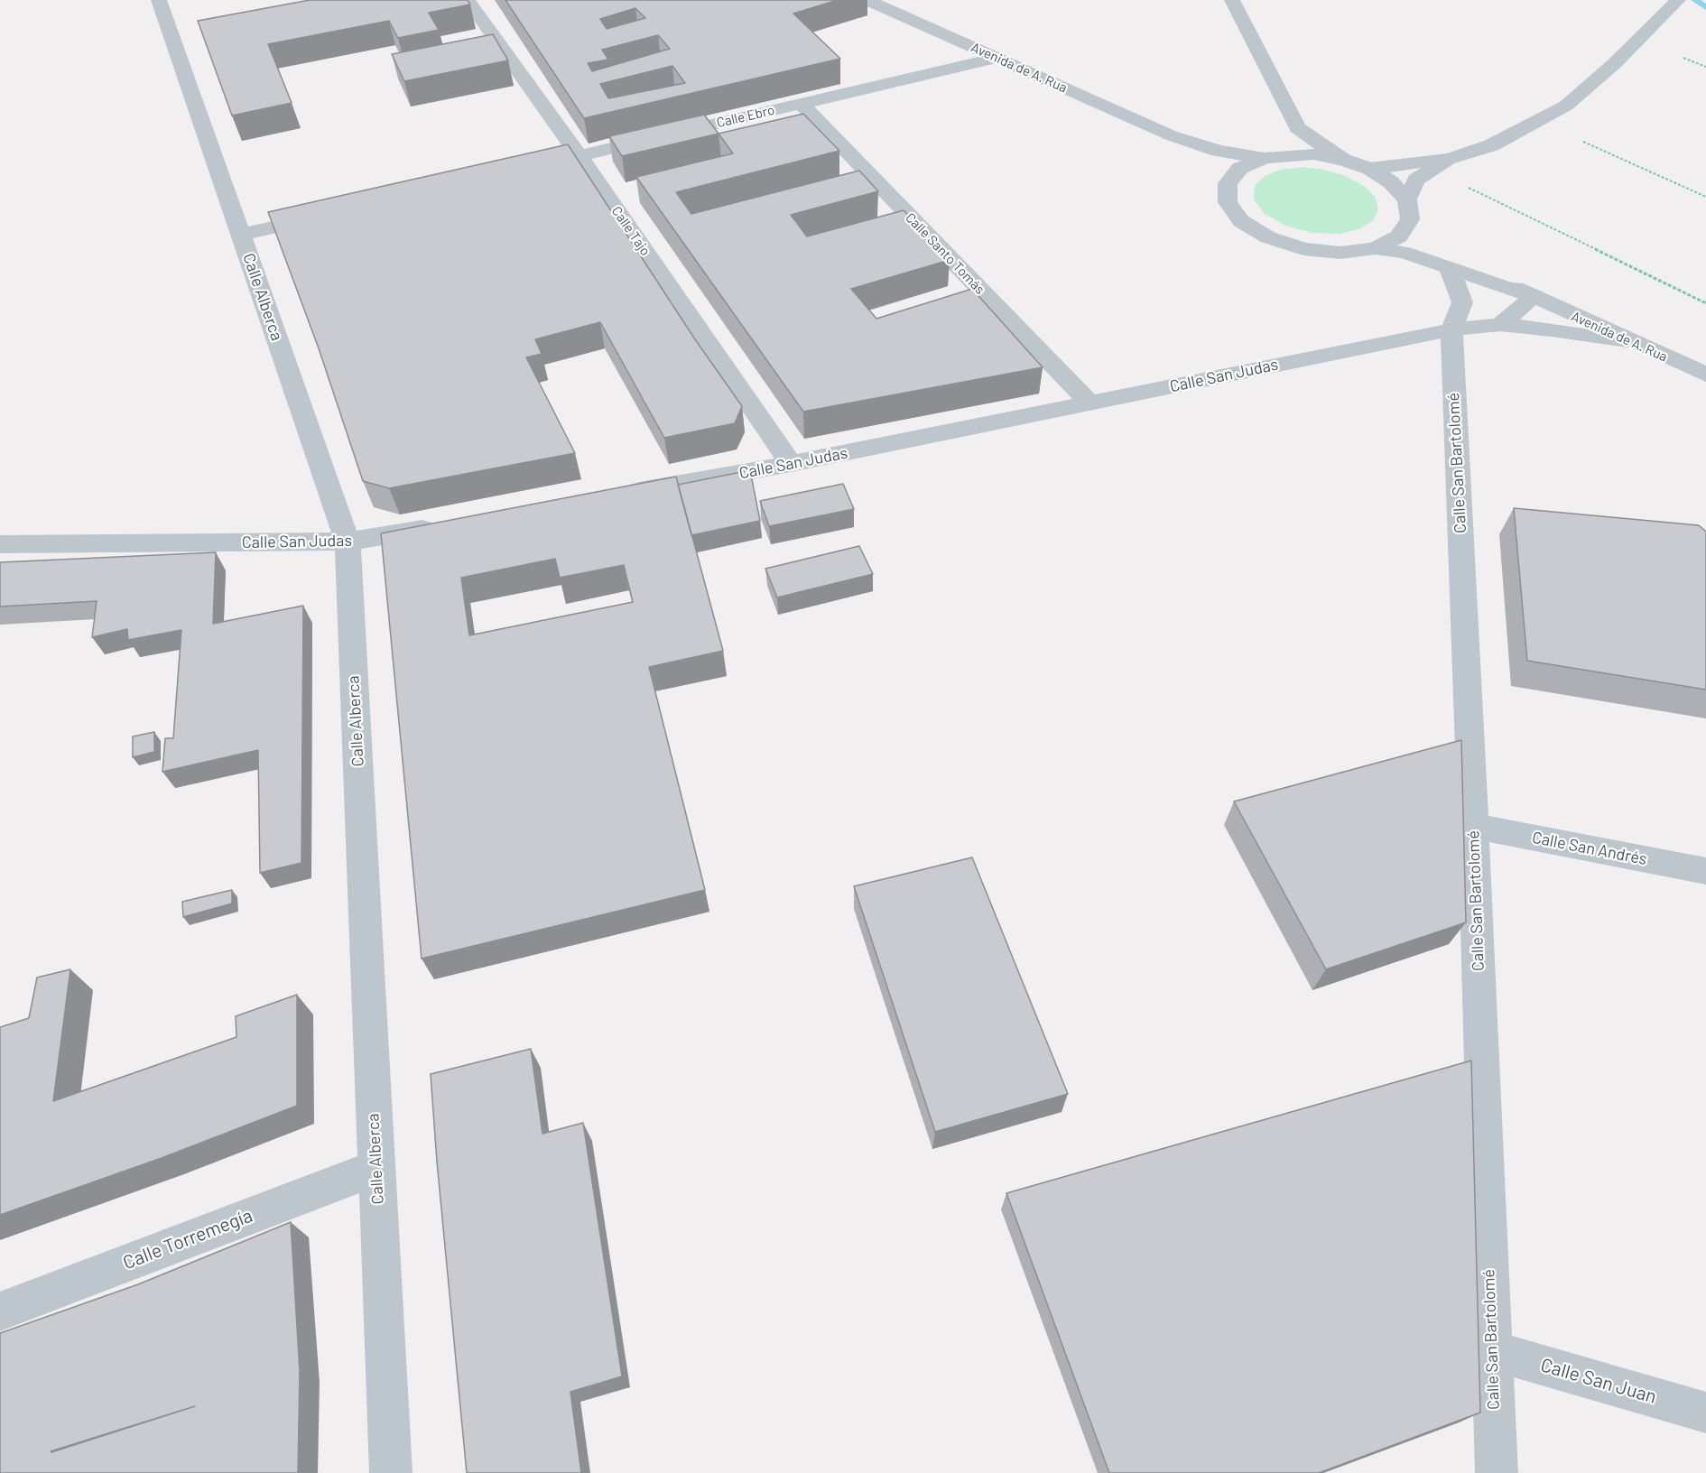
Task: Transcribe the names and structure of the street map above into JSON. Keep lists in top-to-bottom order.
{
  "streets": {
    "street": [
      "Avenida de A. Rua",
      "Calle Ebro",
      "Calle Tajo",
      "Calle Santo Tomás",
      "Calle Alberca",
      "Calle San Judas",
      "Calle San Bartolomé",
      "Calle San Andrés",
      "Calle Torremegía",
      "Calle San Juan"
    ]
  },
  "crossings": [
    ["Avenida de A. Rua", "Calle Ebro"],
    ["Avenida de A. Rua", "Calle San Judas"],
    ["Calle Ebro", "Calle Tajo"],
    ["Calle Ebro", "Calle Santo Tomás"],
    ["Calle Tajo", "Calle San Judas"],
    ["Calle Santo Tomás", "Calle San Judas"],
    ["Calle Alberca", "Calle San Judas"],
    ["Calle Alberca", "Calle Torremegía"],
    ["Calle San Judas", "Calle San Bartolomé"],
    ["Calle San Bartolomé", "Calle San Andrés"],
    ["Calle San Bartolomé", "Calle San Juan"]
  ]
}
